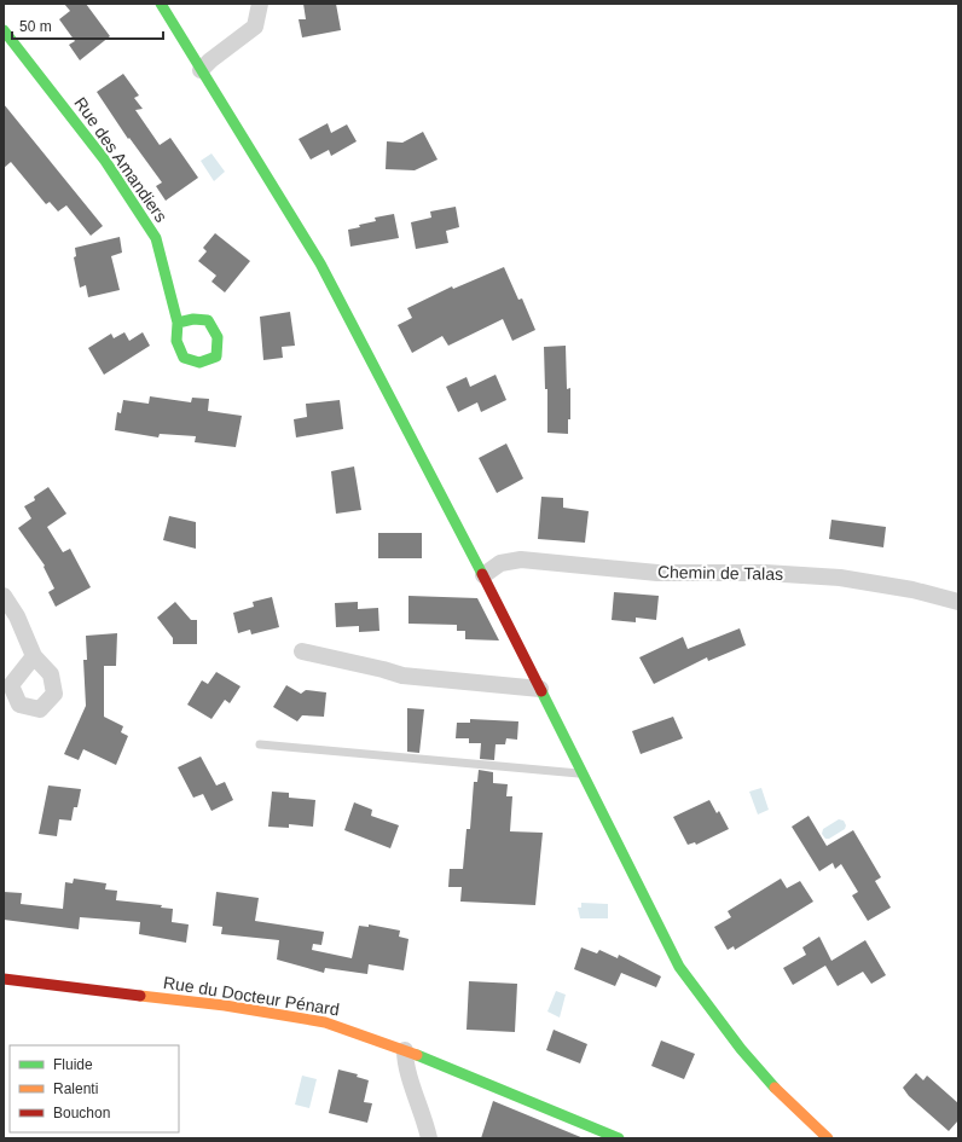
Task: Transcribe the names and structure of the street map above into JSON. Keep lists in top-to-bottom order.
{
  "streets": {
    "main road": ["Rue des Amandiers", "Rue du Docteur Pénard"],
    "street": ["Chemin de Talas"]
  },
  "legend": ["Fluide", "Ralenti", "Bouchon"],
  "scale_bar": "50 m"
}
